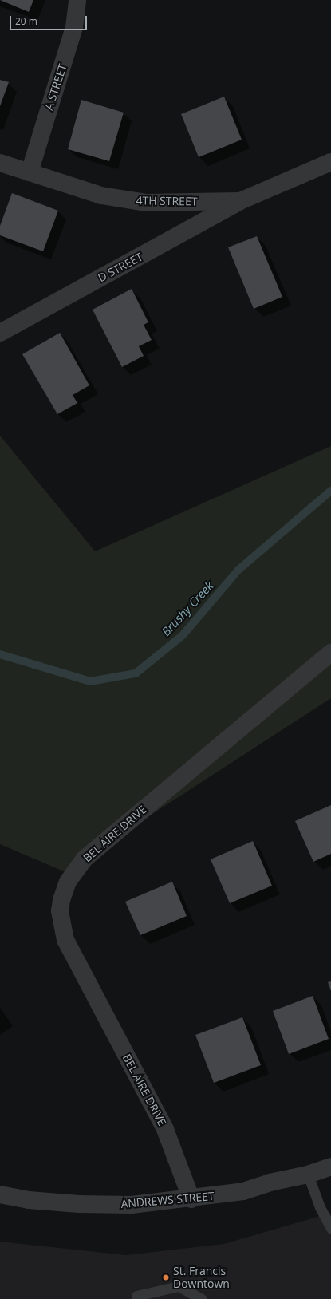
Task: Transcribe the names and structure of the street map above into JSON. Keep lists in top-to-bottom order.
{
  "streets": {
    "street": [
      "A STREET",
      "4TH STREET",
      "D STREET",
      "BEL AIRE DRIVE",
      "ANDREWS STREET"
    ]
  },
  "crossings": [
    ["A STREET", "4TH STREET"],
    ["4TH STREET", "D STREET"],
    ["BEL AIRE DRIVE", "ANDREWS STREET"]
  ],
  "water": ["Brushy Creek"],
  "places": ["St. Francis Downtown"],
  "scale_bar": "20 m"
}
